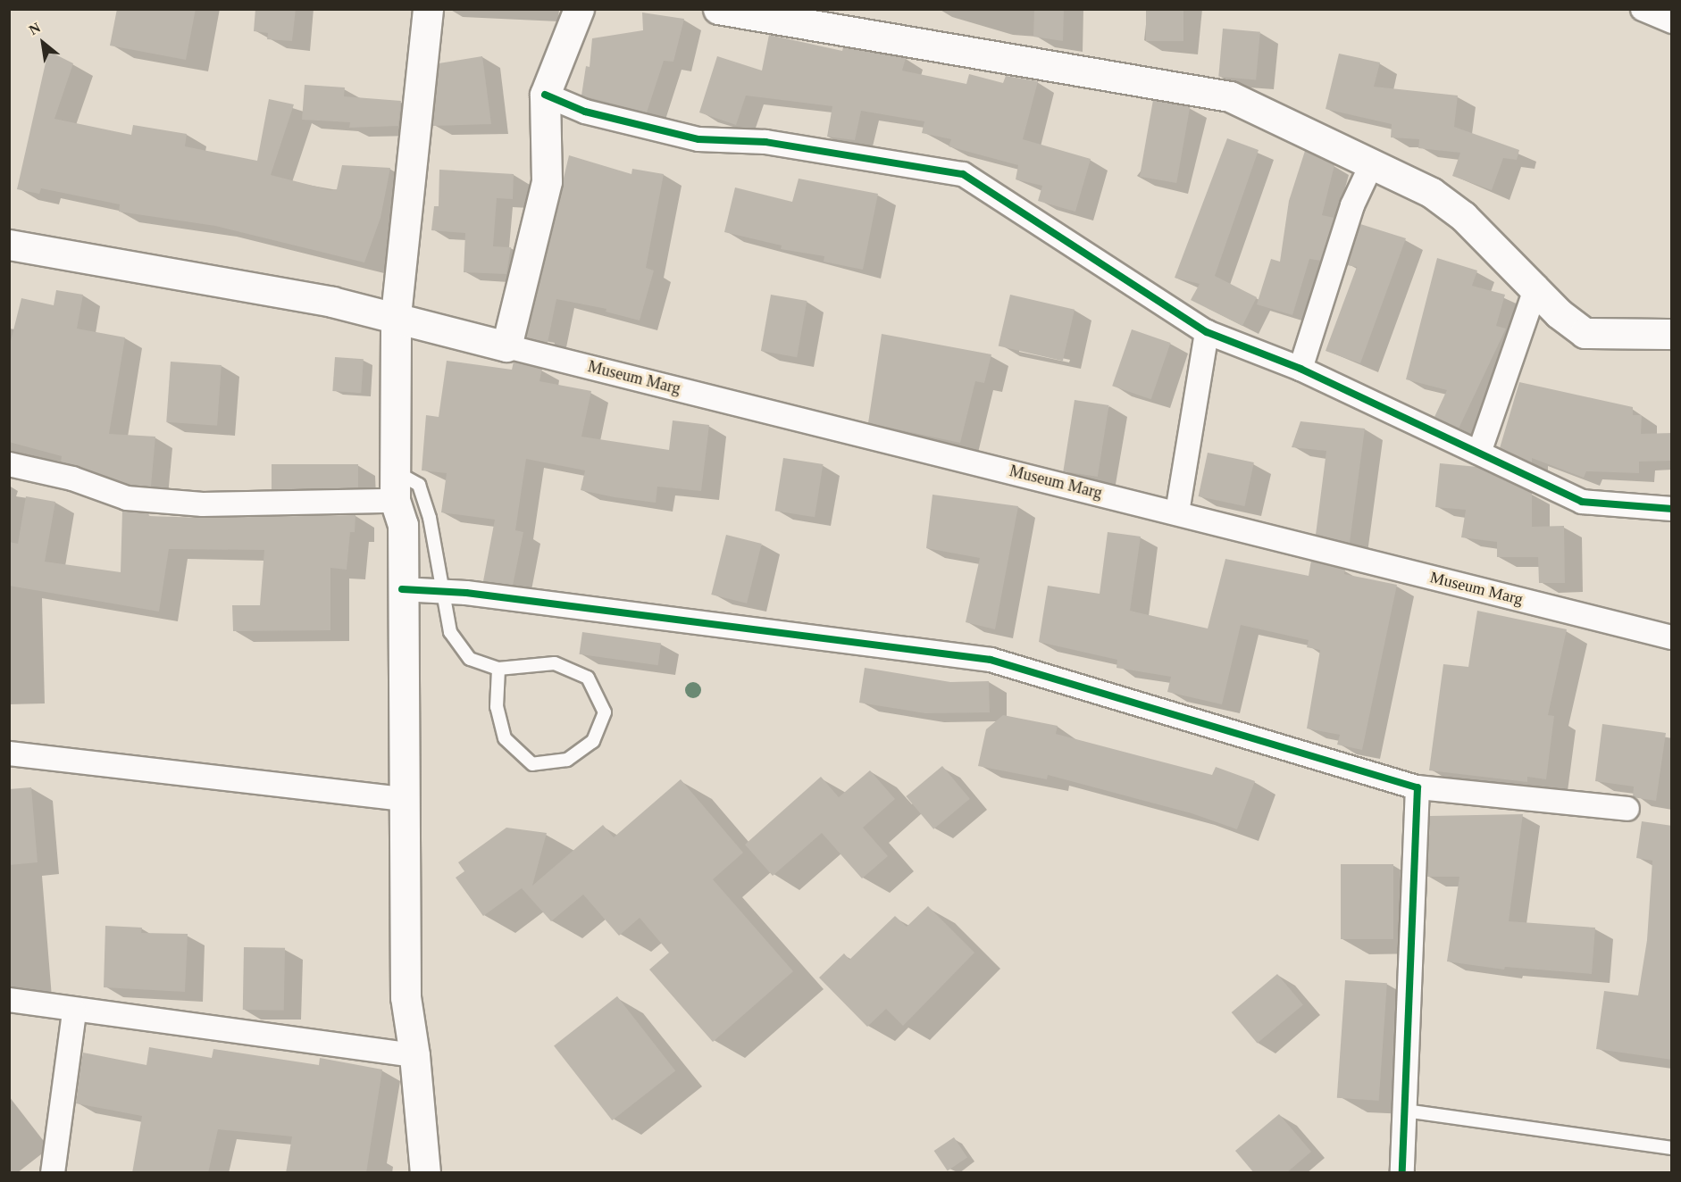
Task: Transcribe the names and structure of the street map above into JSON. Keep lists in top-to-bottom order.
{
  "streets": {
    "street": ["Museum Marg"]
  },
  "north": "top left"
}
